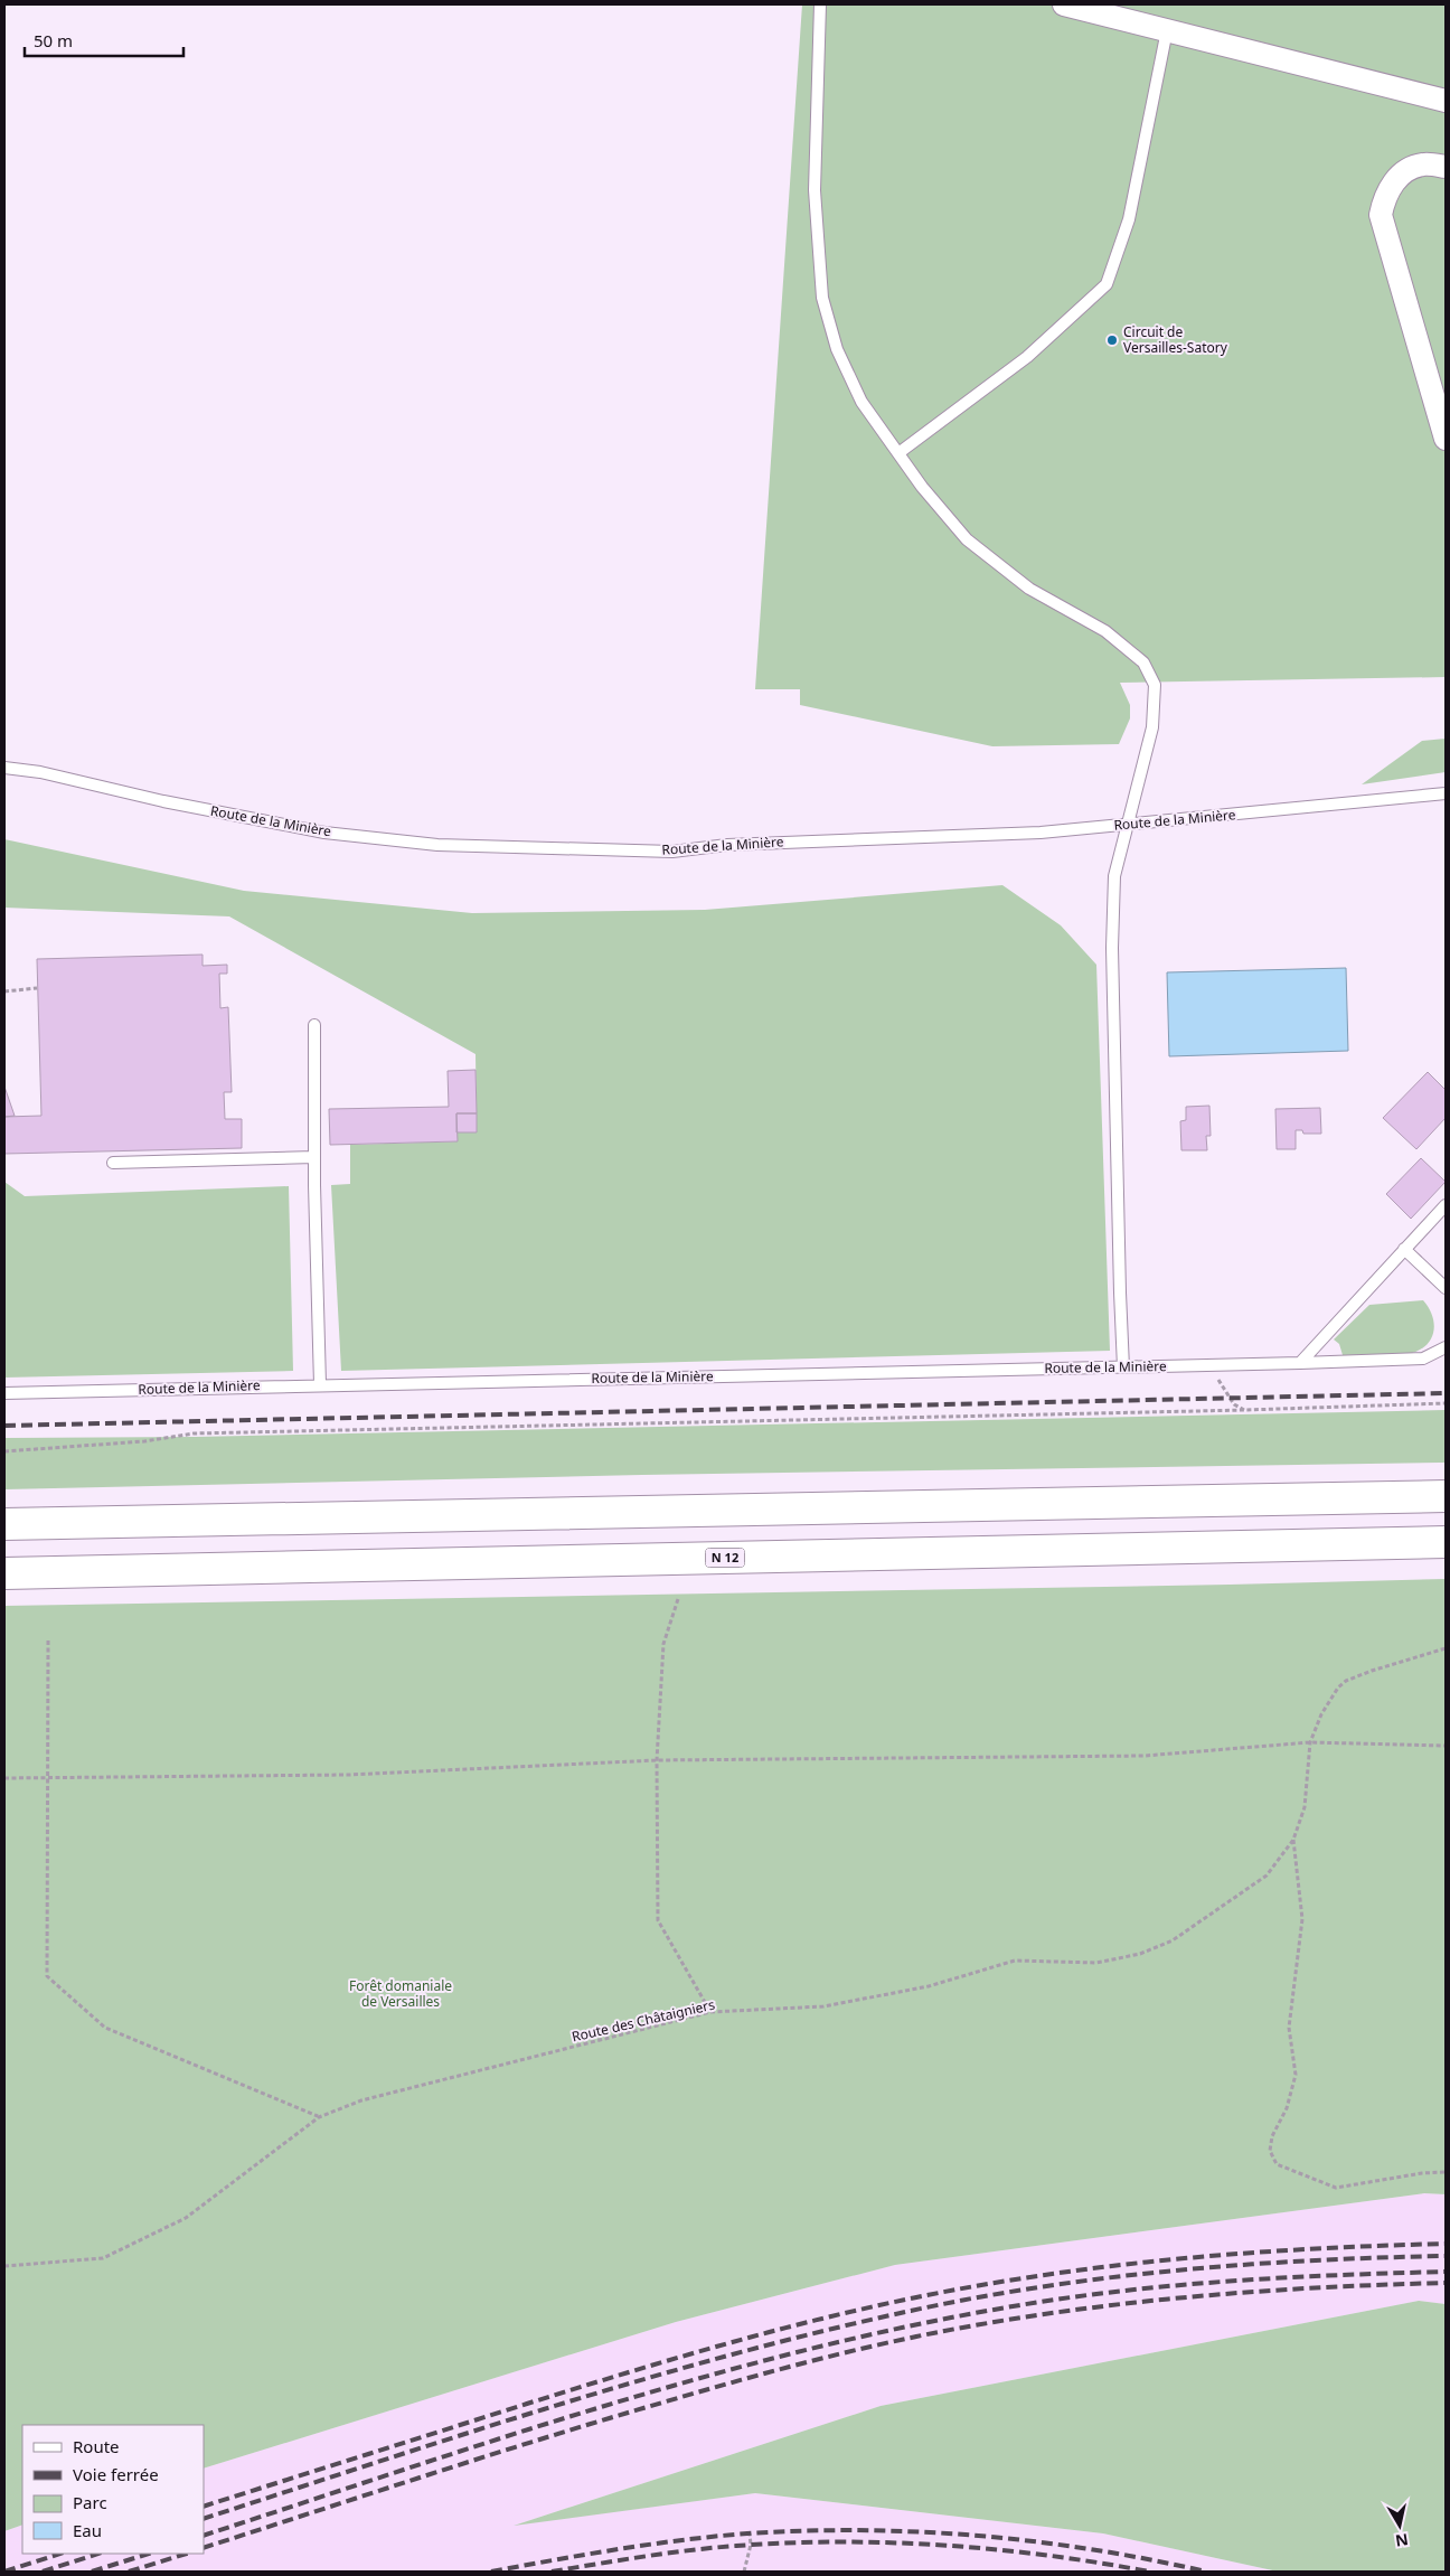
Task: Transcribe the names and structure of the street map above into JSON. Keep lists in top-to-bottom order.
{
  "streets": {
    "highway": ["N 12"],
    "lane": ["Route de la Minière"],
    "path": ["Route des Châtaigniers"]
  },
  "parks": ["Forêt domaniale de Versailles"],
  "places": ["Circuit de Versailles-Satory"],
  "legend": [
    "Route",
    "Voie ferrée",
    "Parc",
    "Eau"
  ],
  "scale_bar": "50 m",
  "north": "bottom"
}
